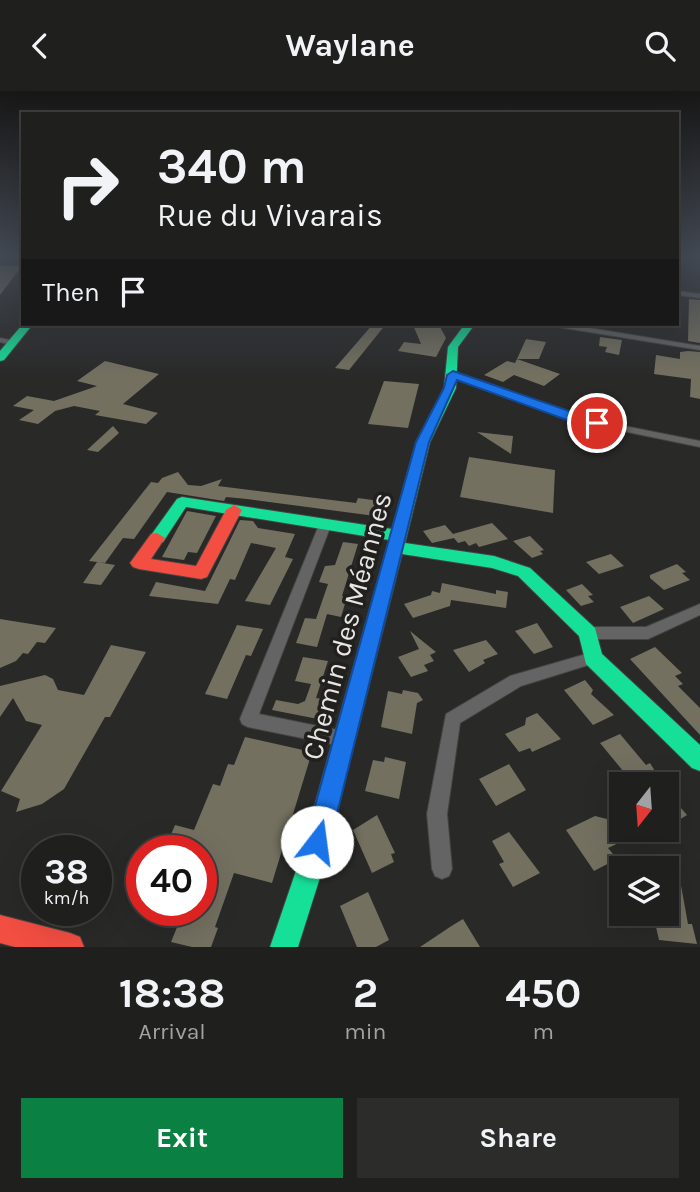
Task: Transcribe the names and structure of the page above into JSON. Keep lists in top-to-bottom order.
{
  "streets": {
    "street": ["Chemin des Méannes"]
  },
  "north": "bottom",
  "page": {
    "header": "Waylane",
    "turn": ["340 m", "Rue du Vivarais"],
    "then": "Then",
    "speed": "38 km/h",
    "limit": "40",
    "eta": [
      "18:38",
      "Arrival",
      "2",
      "min",
      "450",
      "m"
    ],
    "buttons": ["Exit", "Share"]
  }
}
